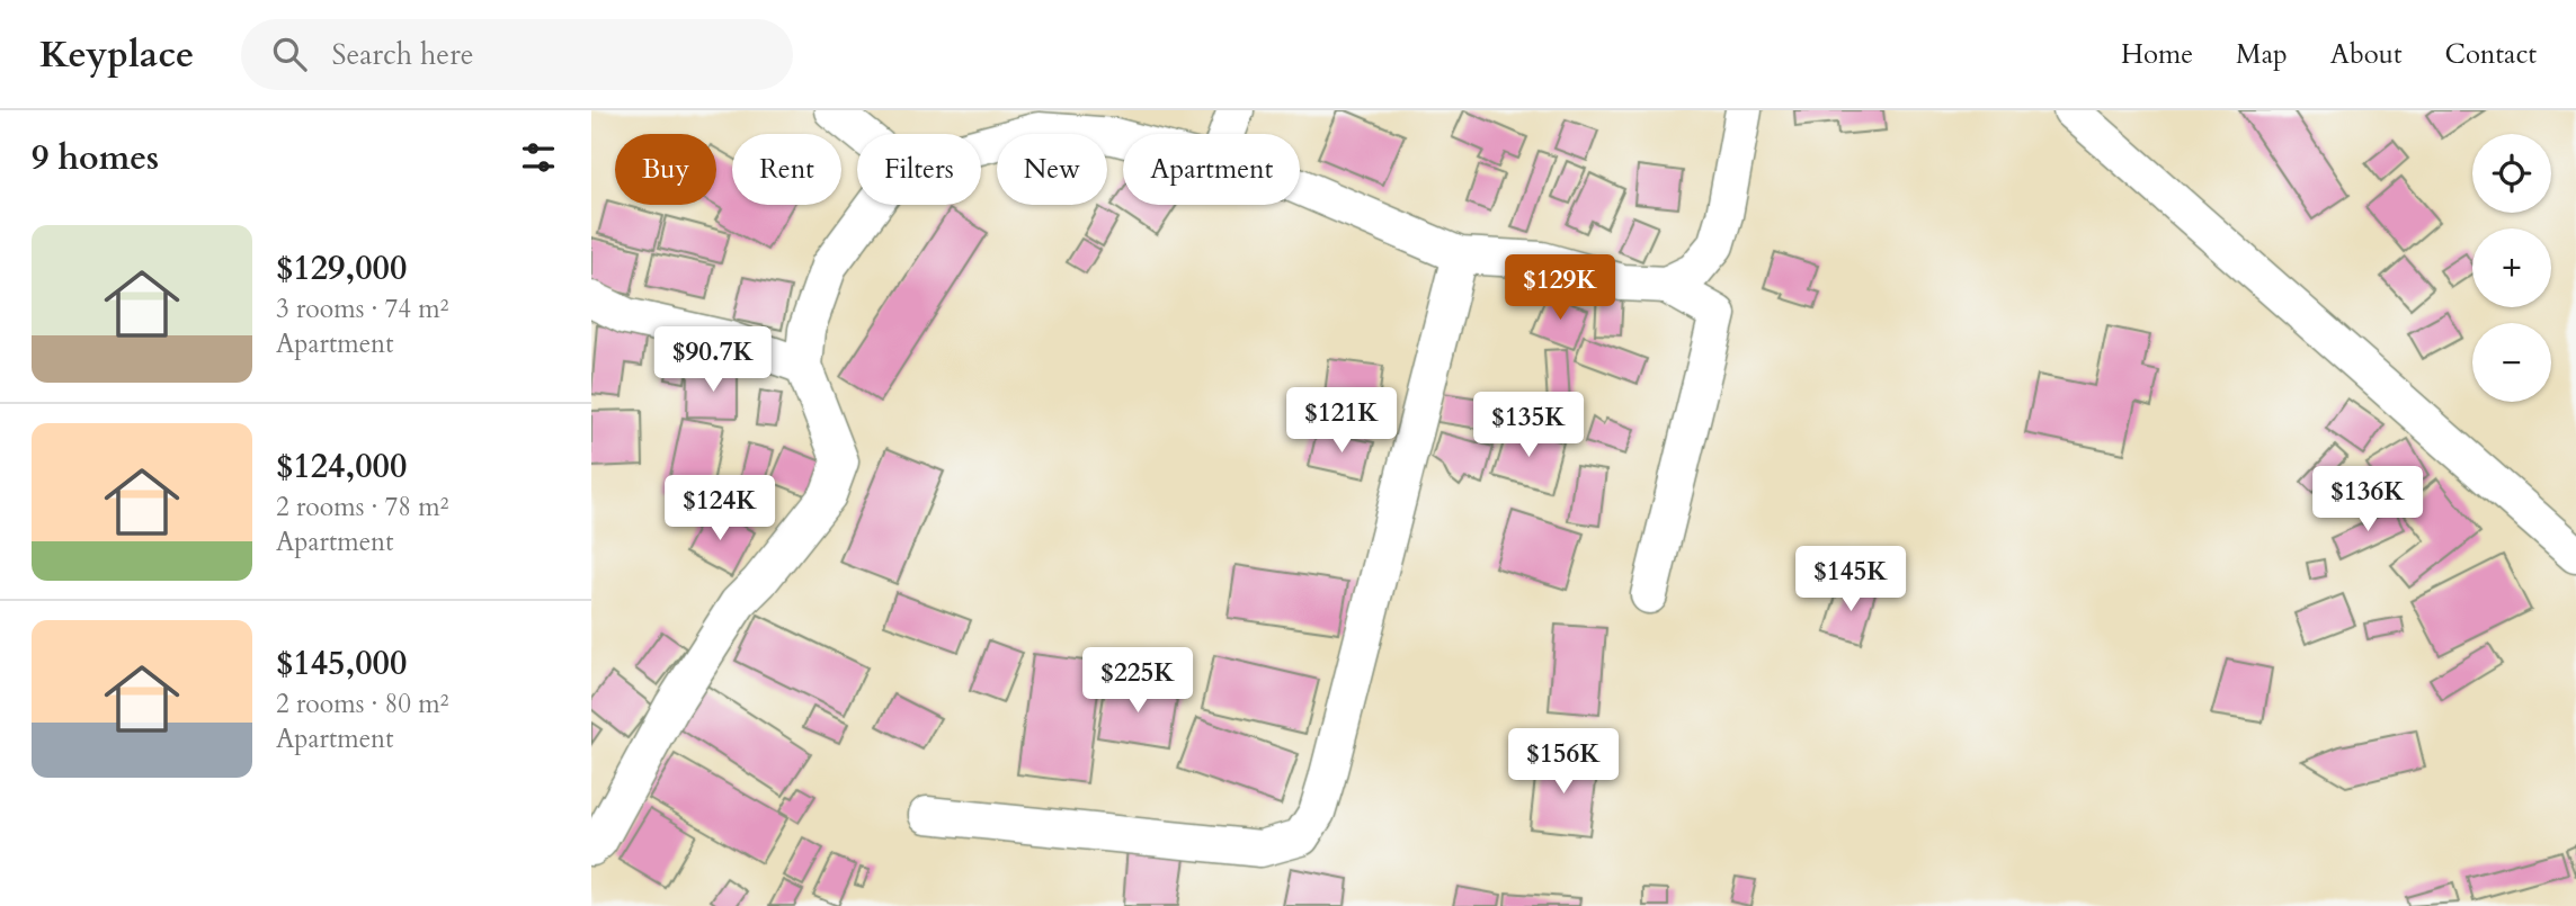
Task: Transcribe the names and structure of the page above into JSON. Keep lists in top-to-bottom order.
{
  "page": {
    "header": "Keyplace",
    "search": "Search here",
    "nav": [
      "Home",
      "Map",
      "About",
      "Contact"
    ],
    "heading": "9 homes",
    "map_buttons": ["+", "−"],
    "chip": [
      "Buy",
      "Rent",
      "Filters",
      "New",
      "Apartment"
    ],
    "list": [
      {
        "name": "$129,000",
        "note": "3 rooms · 74 m² · Apartment"
      },
      {
        "name": "$124,000",
        "note": "2 rooms · 78 m² · Apartment"
      },
      {
        "name": "$145,000",
        "note": "2 rooms · 80 m² · Apartment"
      }
    ],
    "price": [
      "$129K",
      "$90.7K",
      "$121K",
      "$135K",
      "$136K",
      "$124K",
      "$145K",
      "$225K",
      "$156K"
    ]
  }
}
